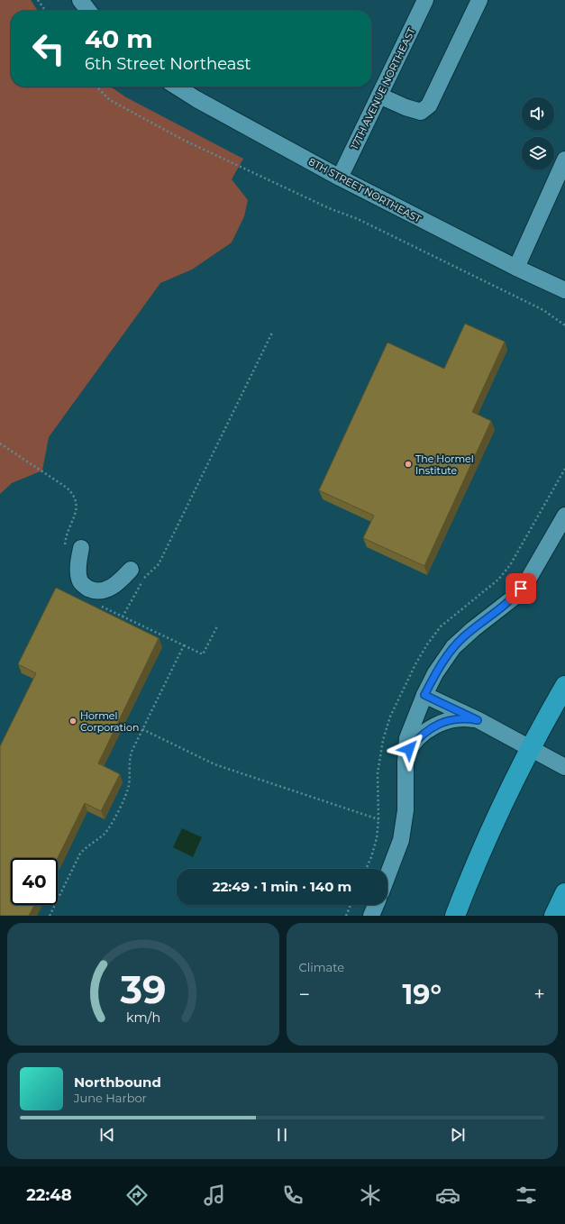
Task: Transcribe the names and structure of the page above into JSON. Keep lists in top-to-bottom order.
{
  "streets": {
    "street": ["17TH AVENUE NORTHEAST", "8TH STREET NORTHEAST"]
  },
  "crossings": [
    ["17TH AVENUE NORTHEAST", "8TH STREET NORTHEAST"]
  ],
  "places": ["The Hormel Institute", "Hormel Corporation"],
  "page": {
    "turn": ["40 m", "6th Street Northeast"],
    "limit": "40",
    "trip": "22:49 · 1 min · 140 m",
    "tile": "Climate",
    "heat": ["−", "19°", "+"],
    "song": ["Northbound", "June Harbor"],
    "tabs": "22:48",
    "gauge": ["39", "km/h"]
  }
}
